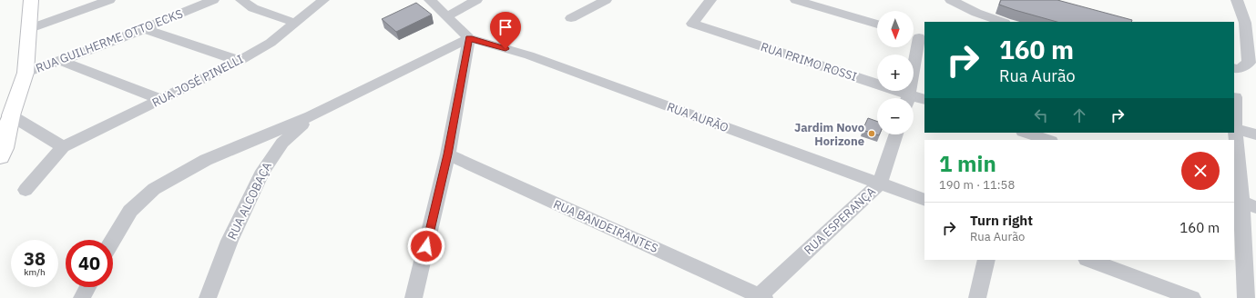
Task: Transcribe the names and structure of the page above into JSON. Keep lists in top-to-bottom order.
{
  "streets": {
    "street": [
      "RUA GUILHERME OTTO ECKS",
      "RUA PRIMO ROSSI",
      "RUA JOSÉ PINELLI",
      "RUA AURÃO",
      "RUA ALCOBAÇA",
      "RUA ESPERANÇA",
      "RUA BANDEIRANTES"
    ]
  },
  "crossings": [
    ["RUA AURÃO", "RUA ESPERANÇA"],
    ["RUA ESPERANÇA", "RUA BANDEIRANTES"]
  ],
  "places": ["Jardim Novo Horizone"],
  "north": "bottom",
  "page": {
    "map_buttons": ["+", "−"],
    "turn": ["160 m", "Rua Aurão"],
    "heading": ["1 min", "190 m · 11:58"],
    "list": [
      {
        "name": "Turn right",
        "note": "Rua Aurão",
        "value": "160 m"
      }
    ],
    "speed": "38 km/h",
    "limit": "40"
  }
}
